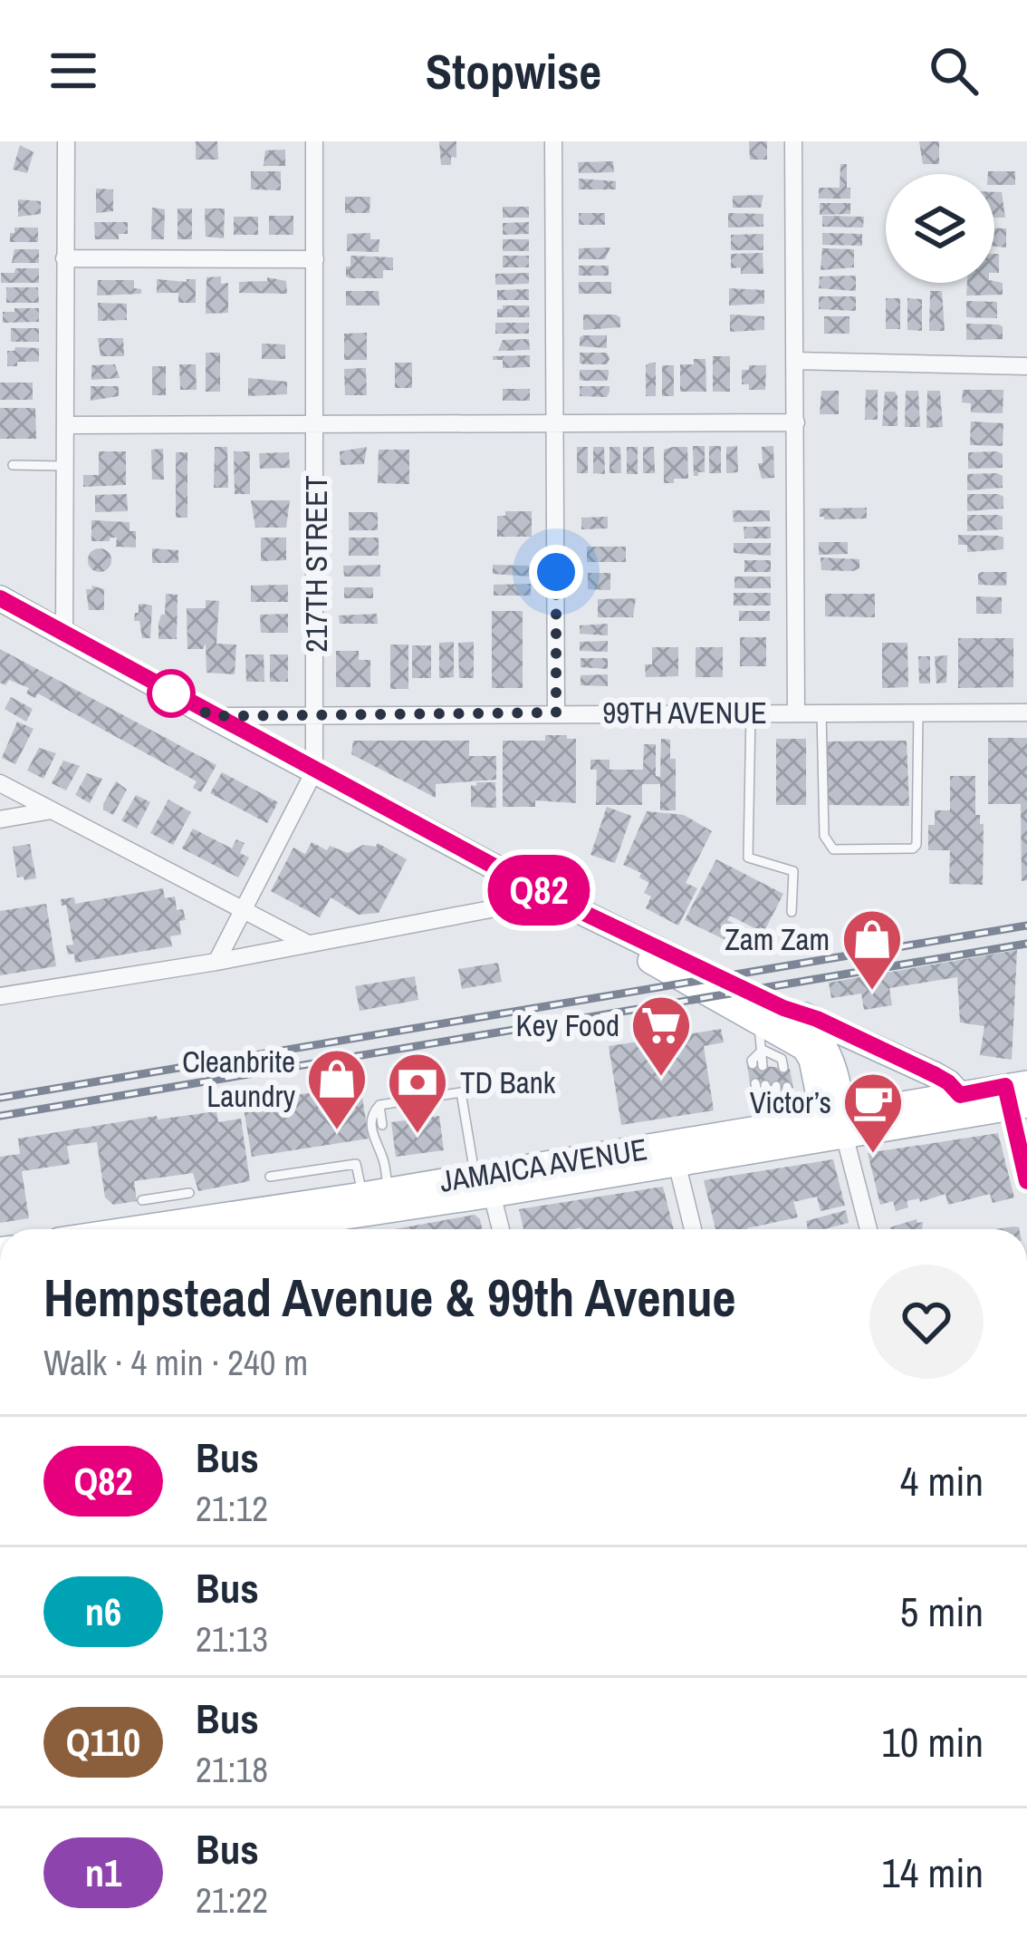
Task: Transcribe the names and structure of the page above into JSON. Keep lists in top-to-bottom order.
{
  "streets": {
    "main road": ["JAMAICA AVENUE"],
    "street": ["217TH STREET", "99TH AVENUE"]
  },
  "crossings": [
    ["217TH STREET", "99TH AVENUE"]
  ],
  "places": {
    "shop": ["Zam Zam", "Cleanbrite Laundry"],
    "supermarket": ["Key Food"],
    "bank": ["TD Bank"],
    "cafe": ["Victor’s"]
  },
  "lines": ["bus line Q82"],
  "page": {
    "header": "Stopwise",
    "on_map": "Q82",
    "heading": ["Hempstead Avenue & 99th Avenue", "Walk · 4 min · 240 m"],
    "list": [
      {
        "mark": "Q82",
        "name": "Bus",
        "note": "21:12",
        "value": "4 min"
      },
      {
        "mark": "n6",
        "name": "Bus",
        "note": "21:13",
        "value": "5 min"
      },
      {
        "mark": "Q110",
        "name": "Bus",
        "note": "21:18",
        "value": "10 min"
      },
      {
        "mark": "n1",
        "name": "Bus",
        "note": "21:22",
        "value": "14 min"
      }
    ]
  }
}
